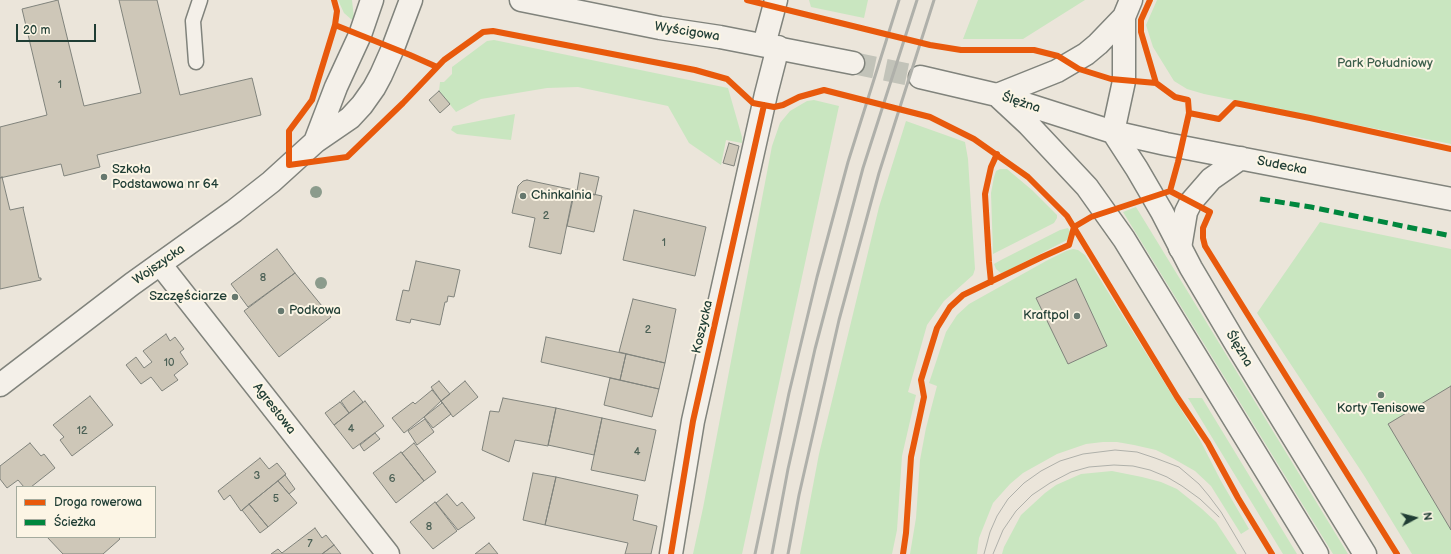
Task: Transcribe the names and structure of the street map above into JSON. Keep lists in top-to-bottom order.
{
  "streets": {
    "street": [
      "Wyścigowa",
      "Ślężna",
      "Sudecka",
      "Wojszycka",
      "Koszycka",
      "Agrestowa"
    ]
  },
  "crossings": [
    ["Wyścigowa", "Koszycka"],
    ["Ślężna", "Sudecka"],
    ["Wojszycka", "Agrestowa"]
  ],
  "parks": ["Park Południowy"],
  "places": [
    "Szkoła Podstawowa nr 64",
    "Chinkalnia",
    "Szczęściarze",
    "Podkowa",
    "Kraftpol",
    "Korty Tenisowe"
  ],
  "house_numbers": [
    "1",
    "2",
    "1",
    "8",
    "2",
    "10",
    "4",
    "12",
    "4",
    "3",
    "6",
    "5",
    "8",
    "7"
  ],
  "legend": ["Droga rowerowa", "Ścieżka"],
  "scale_bar": "20 m",
  "north": "right"
}
